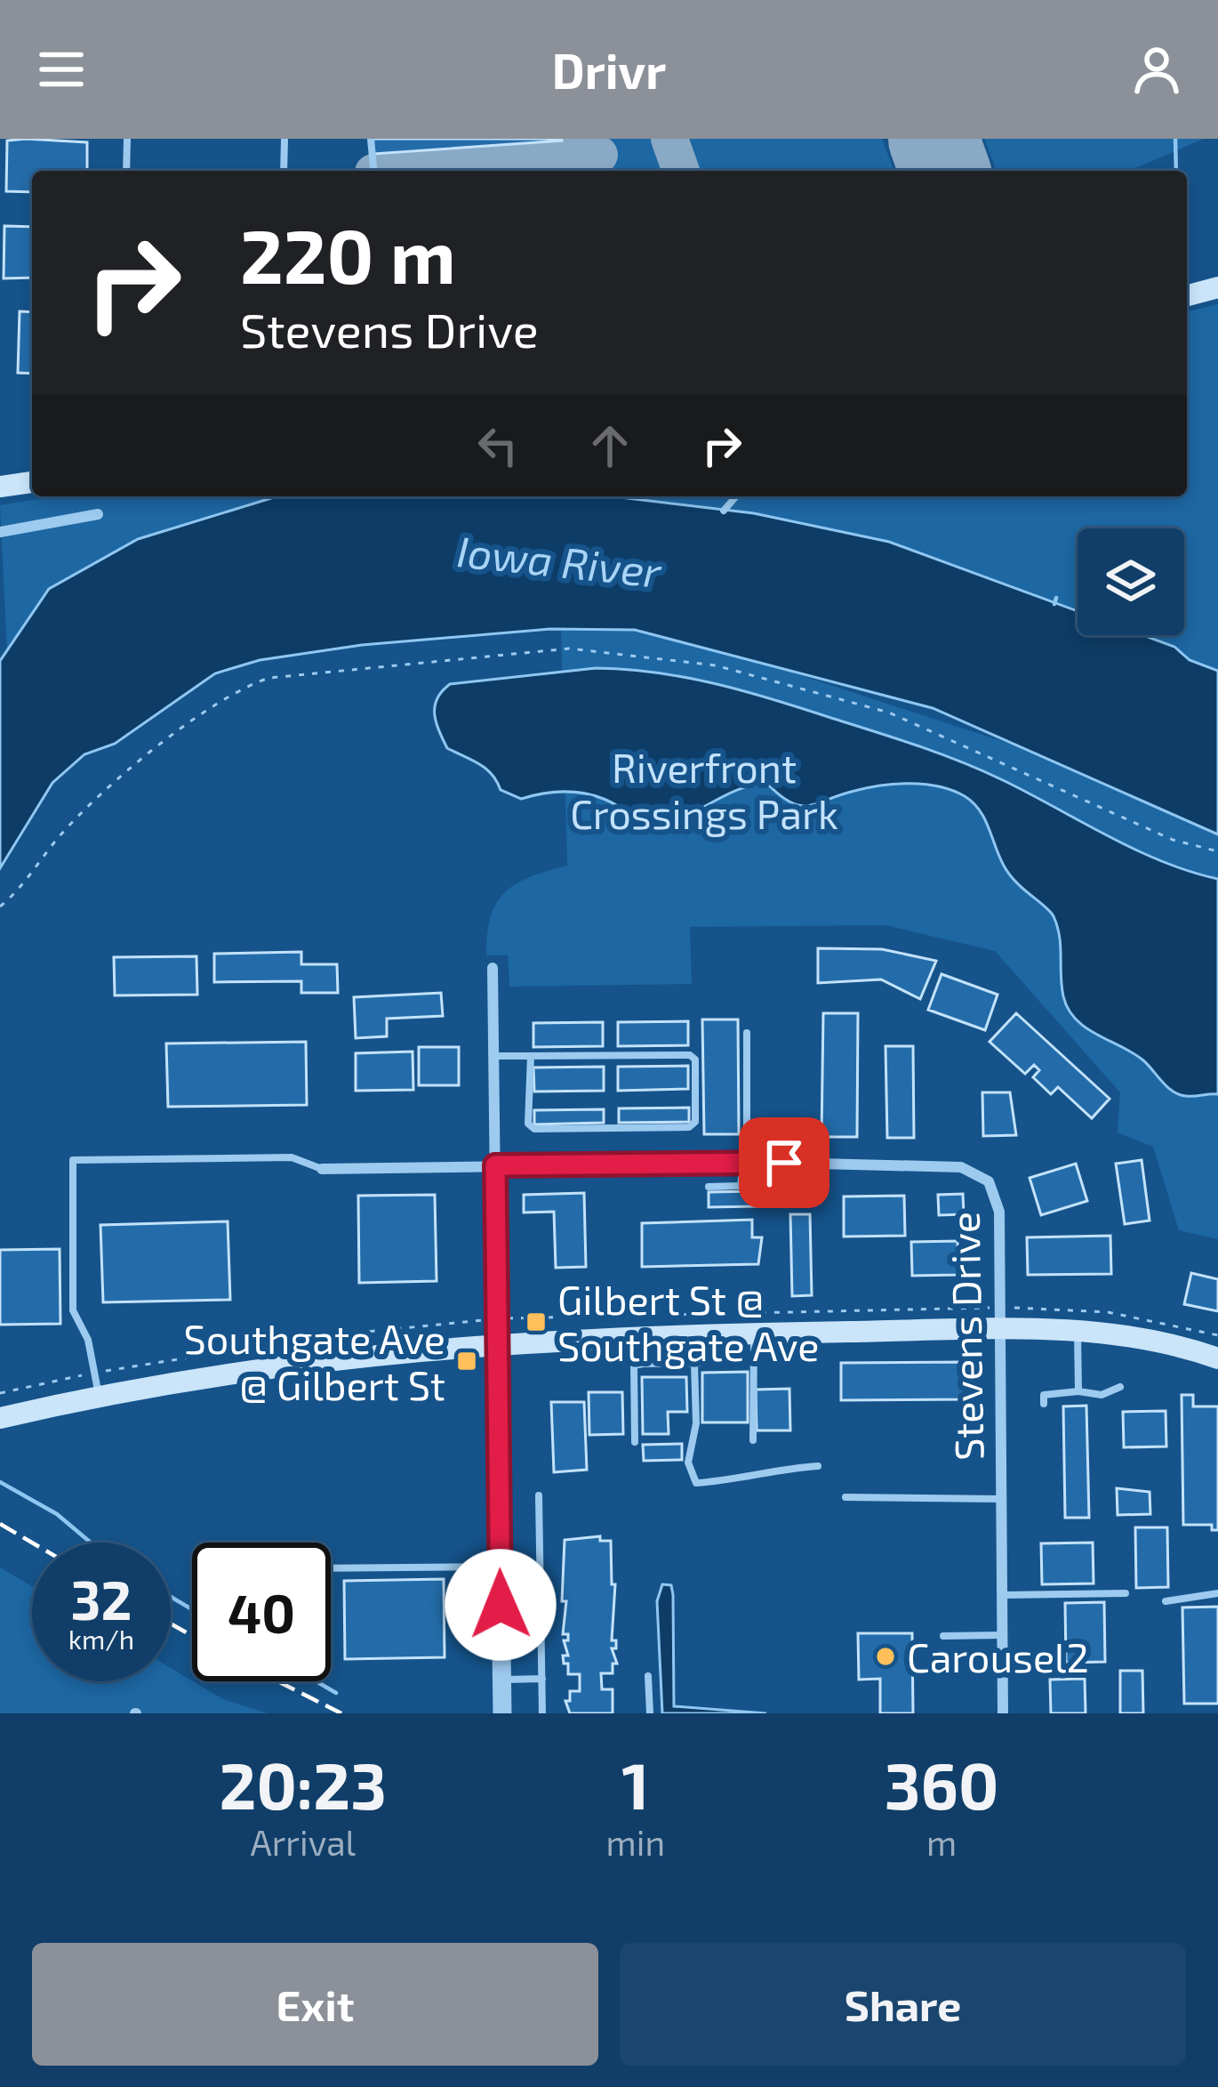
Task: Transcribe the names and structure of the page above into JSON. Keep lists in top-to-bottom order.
{
  "streets": {
    "street": ["Stevens Drive"]
  },
  "water": ["Iowa River"],
  "parks": ["Riverfront Crossings Park"],
  "places": {
    "transit": ["Gilbert St @ Southgate Ave", "Southgate Ave @ Gilbert St"],
    "other": ["Carousel2"]
  },
  "page": {
    "header": "Drivr",
    "turn": ["220 m", "Stevens Drive"],
    "speed": "32 km/h",
    "limit": "40",
    "eta": [
      "20:23",
      "Arrival",
      "1",
      "min",
      "360",
      "m"
    ],
    "buttons": ["Exit", "Share"]
  }
}
